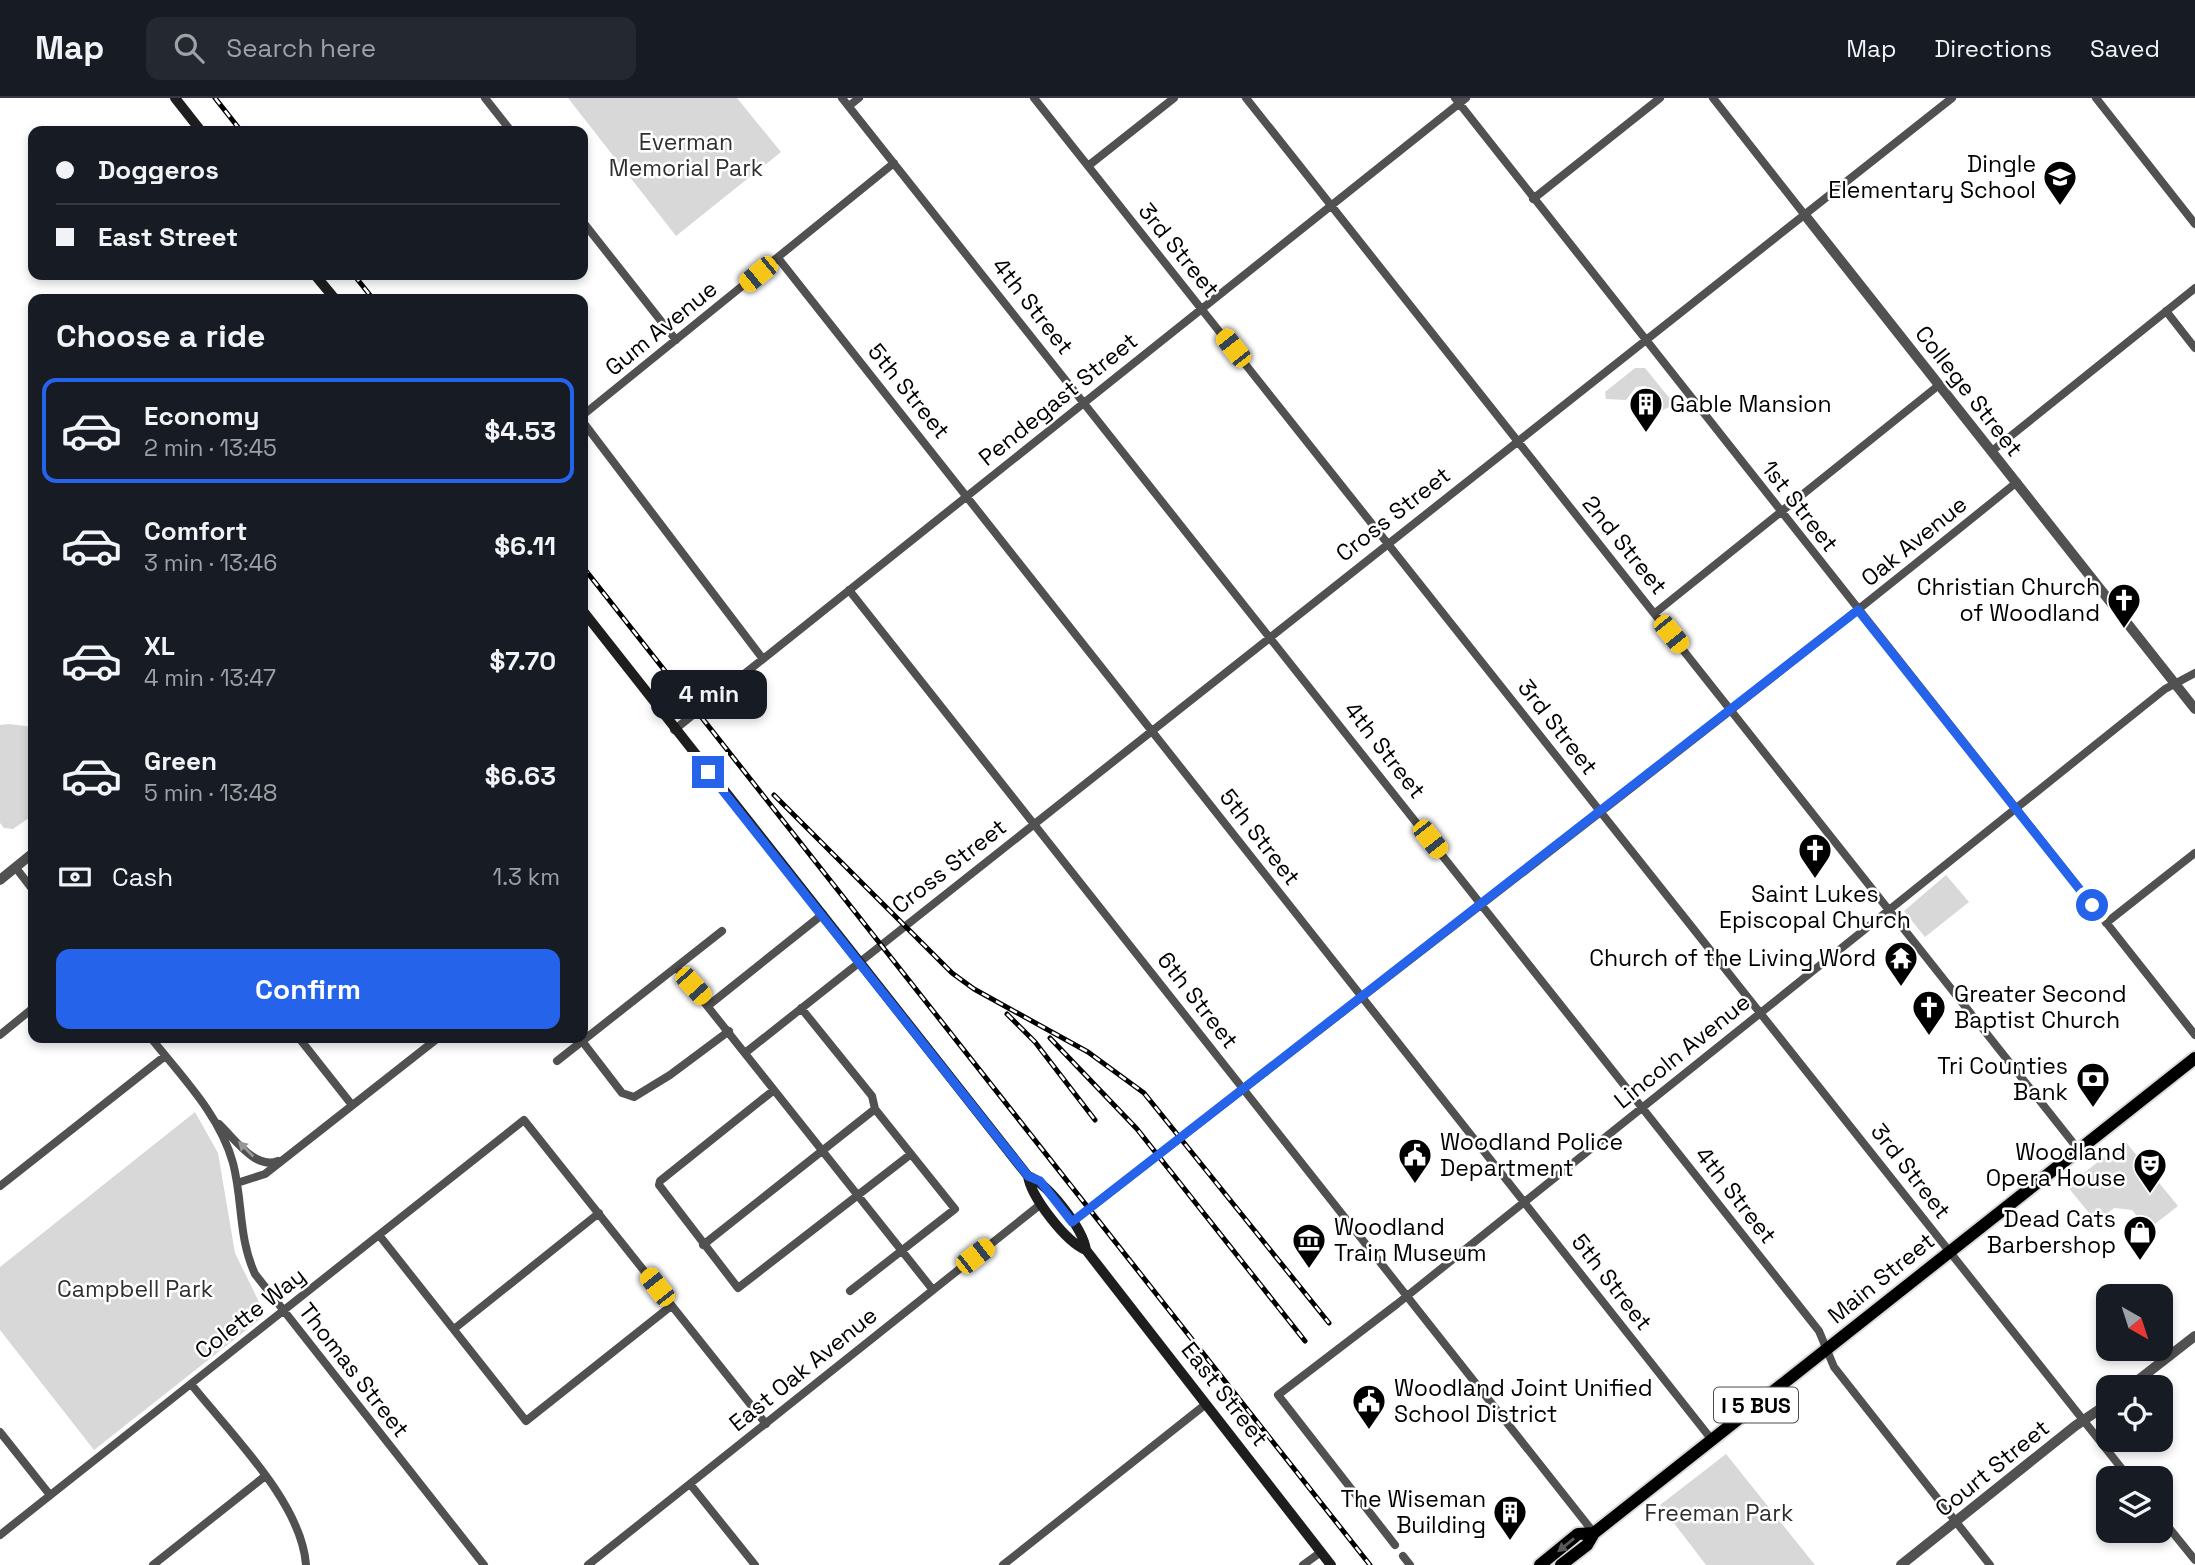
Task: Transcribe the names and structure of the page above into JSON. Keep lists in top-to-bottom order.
{
  "streets": {
    "main road": ["Main Street", "East Street", "I 5 BUS"],
    "street": [
      "3rd Street",
      "4th Street",
      "Gum Avenue",
      "5th Street",
      "College Street",
      "Pendegast Street",
      "1st Street",
      "Cross Street",
      "Oak Avenue",
      "2nd Street",
      "6th Street",
      "Lincoln Avenue",
      "Colette Way",
      "East Oak Avenue",
      "Thomas Street",
      "Court Street"
    ]
  },
  "crossings": [
    ["3rd Street", "Pendegast Street"],
    ["3rd Street", "Cross Street"],
    ["3rd Street", "Oak Avenue"],
    ["3rd Street", "Lincoln Avenue"],
    ["3rd Street", "Main Street"],
    ["3rd Street", "Court Street"],
    ["4th Street", "Gum Avenue"],
    ["4th Street", "Pendegast Street"],
    ["4th Street", "Cross Street"],
    ["4th Street", "Oak Avenue"],
    ["4th Street", "Lincoln Avenue"],
    ["4th Street", "Main Street"],
    ["4th Street", "Court Street"],
    ["Gum Avenue", "5th Street"],
    ["5th Street", "Pendegast Street"],
    ["5th Street", "Cross Street"],
    ["5th Street", "Oak Avenue"],
    ["5th Street", "Lincoln Avenue"],
    ["5th Street", "Main Street"],
    ["College Street", "Cross Street"],
    ["College Street", "Oak Avenue"],
    ["College Street", "Lincoln Avenue"],
    ["Pendegast Street", "1st Street"],
    ["Pendegast Street", "2nd Street"],
    ["Pendegast Street", "6th Street"],
    ["Pendegast Street", "East Street"],
    ["1st Street", "Cross Street"],
    ["1st Street", "Oak Avenue"],
    ["1st Street", "Lincoln Avenue"],
    ["Cross Street", "2nd Street"],
    ["Cross Street", "6th Street"],
    ["Cross Street", "East Street"],
    ["Oak Avenue", "2nd Street"],
    ["Oak Avenue", "6th Street"],
    ["Oak Avenue", "East Street"],
    ["2nd Street", "Lincoln Avenue"],
    ["2nd Street", "Main Street"],
    ["6th Street", "Lincoln Avenue"],
    ["6th Street", "Main Street"],
    ["Colette Way", "Thomas Street"],
    ["East Oak Avenue", "East Street"]
  ],
  "parks": ["Everman Memorial Park", "Campbell Park", "Freeman Park"],
  "places": {
    "school or university": ["Dingle Elementary School"],
    "building": ["Gable Mansion", "The Wiseman Building"],
    "church": ["Christian Church of Woodland", "Saint Lukes Episcopal Church", "Greater Second Baptist Church"],
    "temple": ["Church of the Living Word"],
    "bank": ["Tri Counties Bank"],
    "public building": ["Woodland Police Department", "Woodland Joint Unified School District"],
    "theatre": ["Woodland Opera House"],
    "shop": ["Dead Cats Barbershop"],
    "museum": ["Woodland Train Museum"]
  },
  "north": "bottom right",
  "page": {
    "header": "Map",
    "search": "Search here",
    "nav": ["Map", "Directions", "Saved"],
    "banner": ["Doggeros", "East Street"],
    "heading": "Choose a ride",
    "list": [
      {
        "name": "Economy",
        "note": "2 min · 13:45",
        "value": "$4.53"
      },
      {
        "name": "Comfort",
        "note": "3 min · 13:46",
        "value": "$6.11"
      },
      {
        "name": "XL",
        "note": "4 min · 13:47",
        "value": "$7.70"
      },
      {
        "name": "Green",
        "note": "5 min · 13:48",
        "value": "$6.63"
      }
    ],
    "bubble": "4 min",
    "pay": ["Cash", "1.3 km"],
    "buttons": "Confirm"
  }
}
